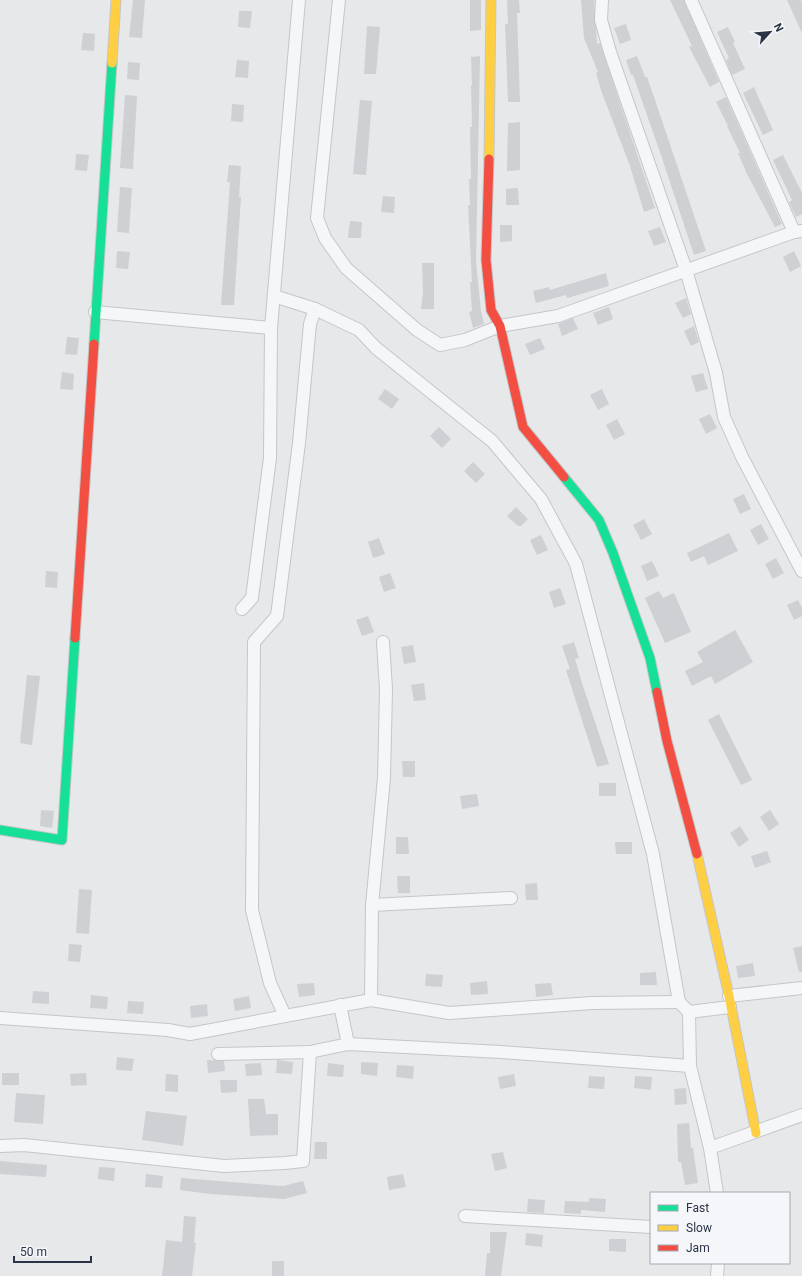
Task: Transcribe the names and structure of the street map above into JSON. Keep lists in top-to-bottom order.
{
  "legend": ["Fast", "Slow", "Jam"],
  "scale_bar": "50 m",
  "north": "top right"
}
